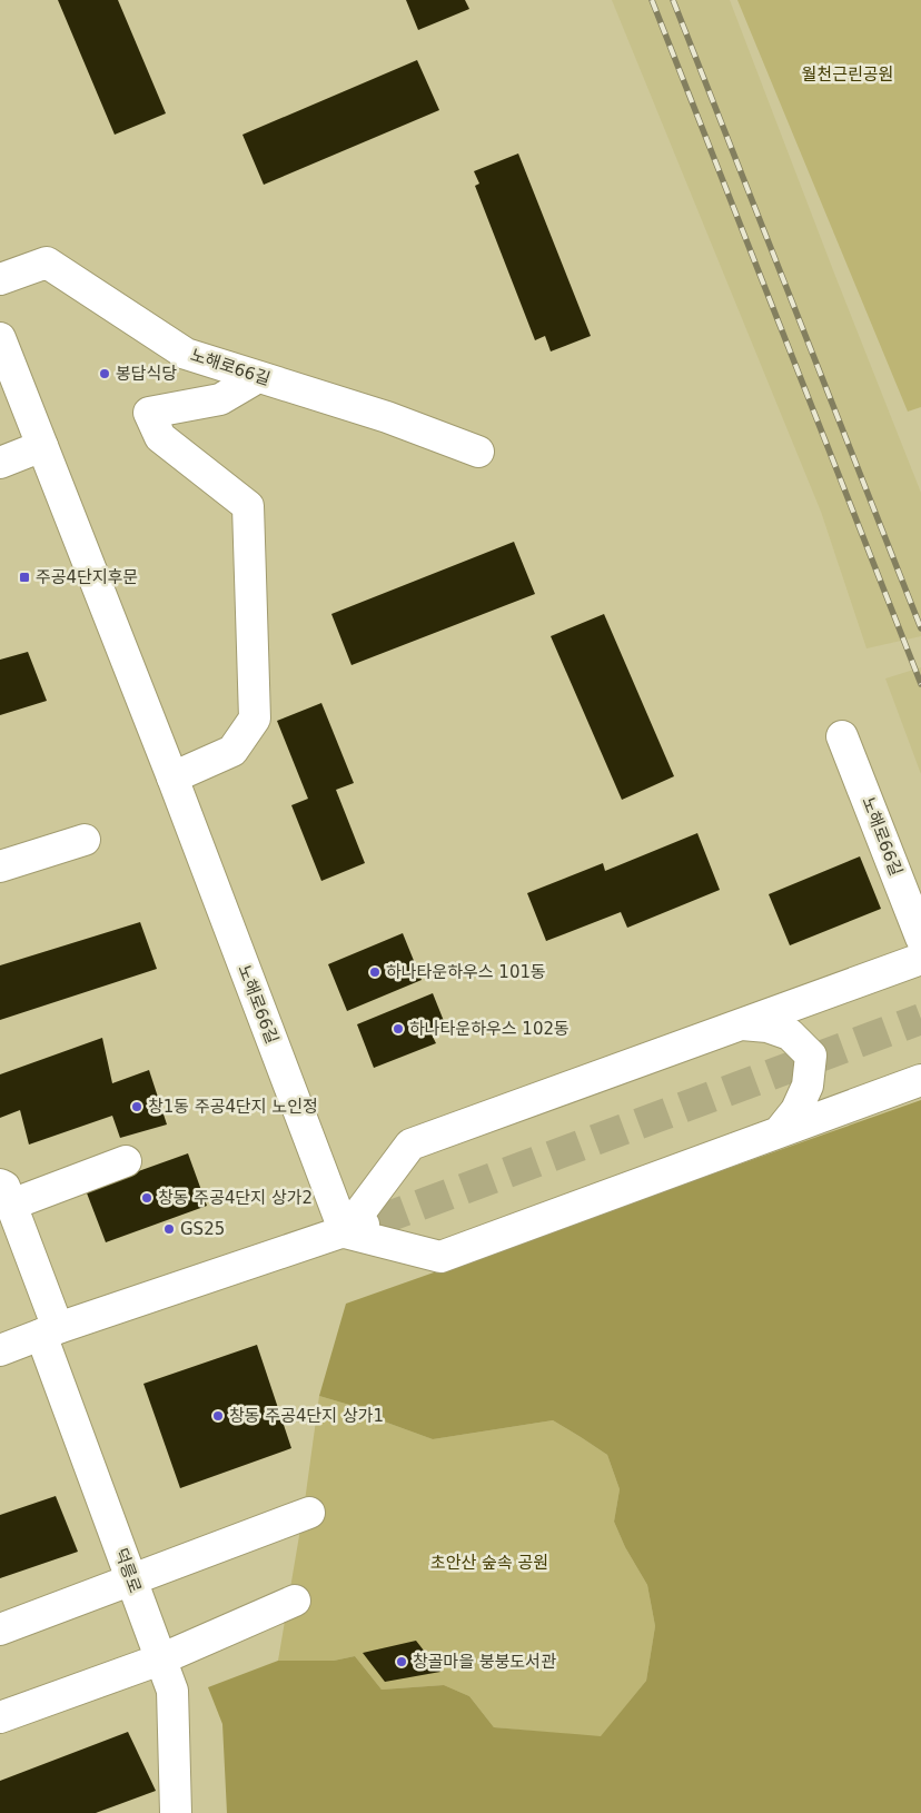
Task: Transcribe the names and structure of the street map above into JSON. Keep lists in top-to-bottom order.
{
  "streets": {
    "street": ["노해로66길", "덕릉로"]
  },
  "parks": ["월천근린공원", "초안산 숲속 공원"],
  "places": {
    "other": [
      "봉답식당",
      "하나타운하우스 101동",
      "하나타운하우스 102동",
      "창1동 주공4단지 노인정",
      "창동 주공4단지 상가2",
      "GS25",
      "창동 주공4단지 상가1",
      "창골마을 붕붕도서관"
    ],
    "transit": ["주공4단지후문"]
  }
}
